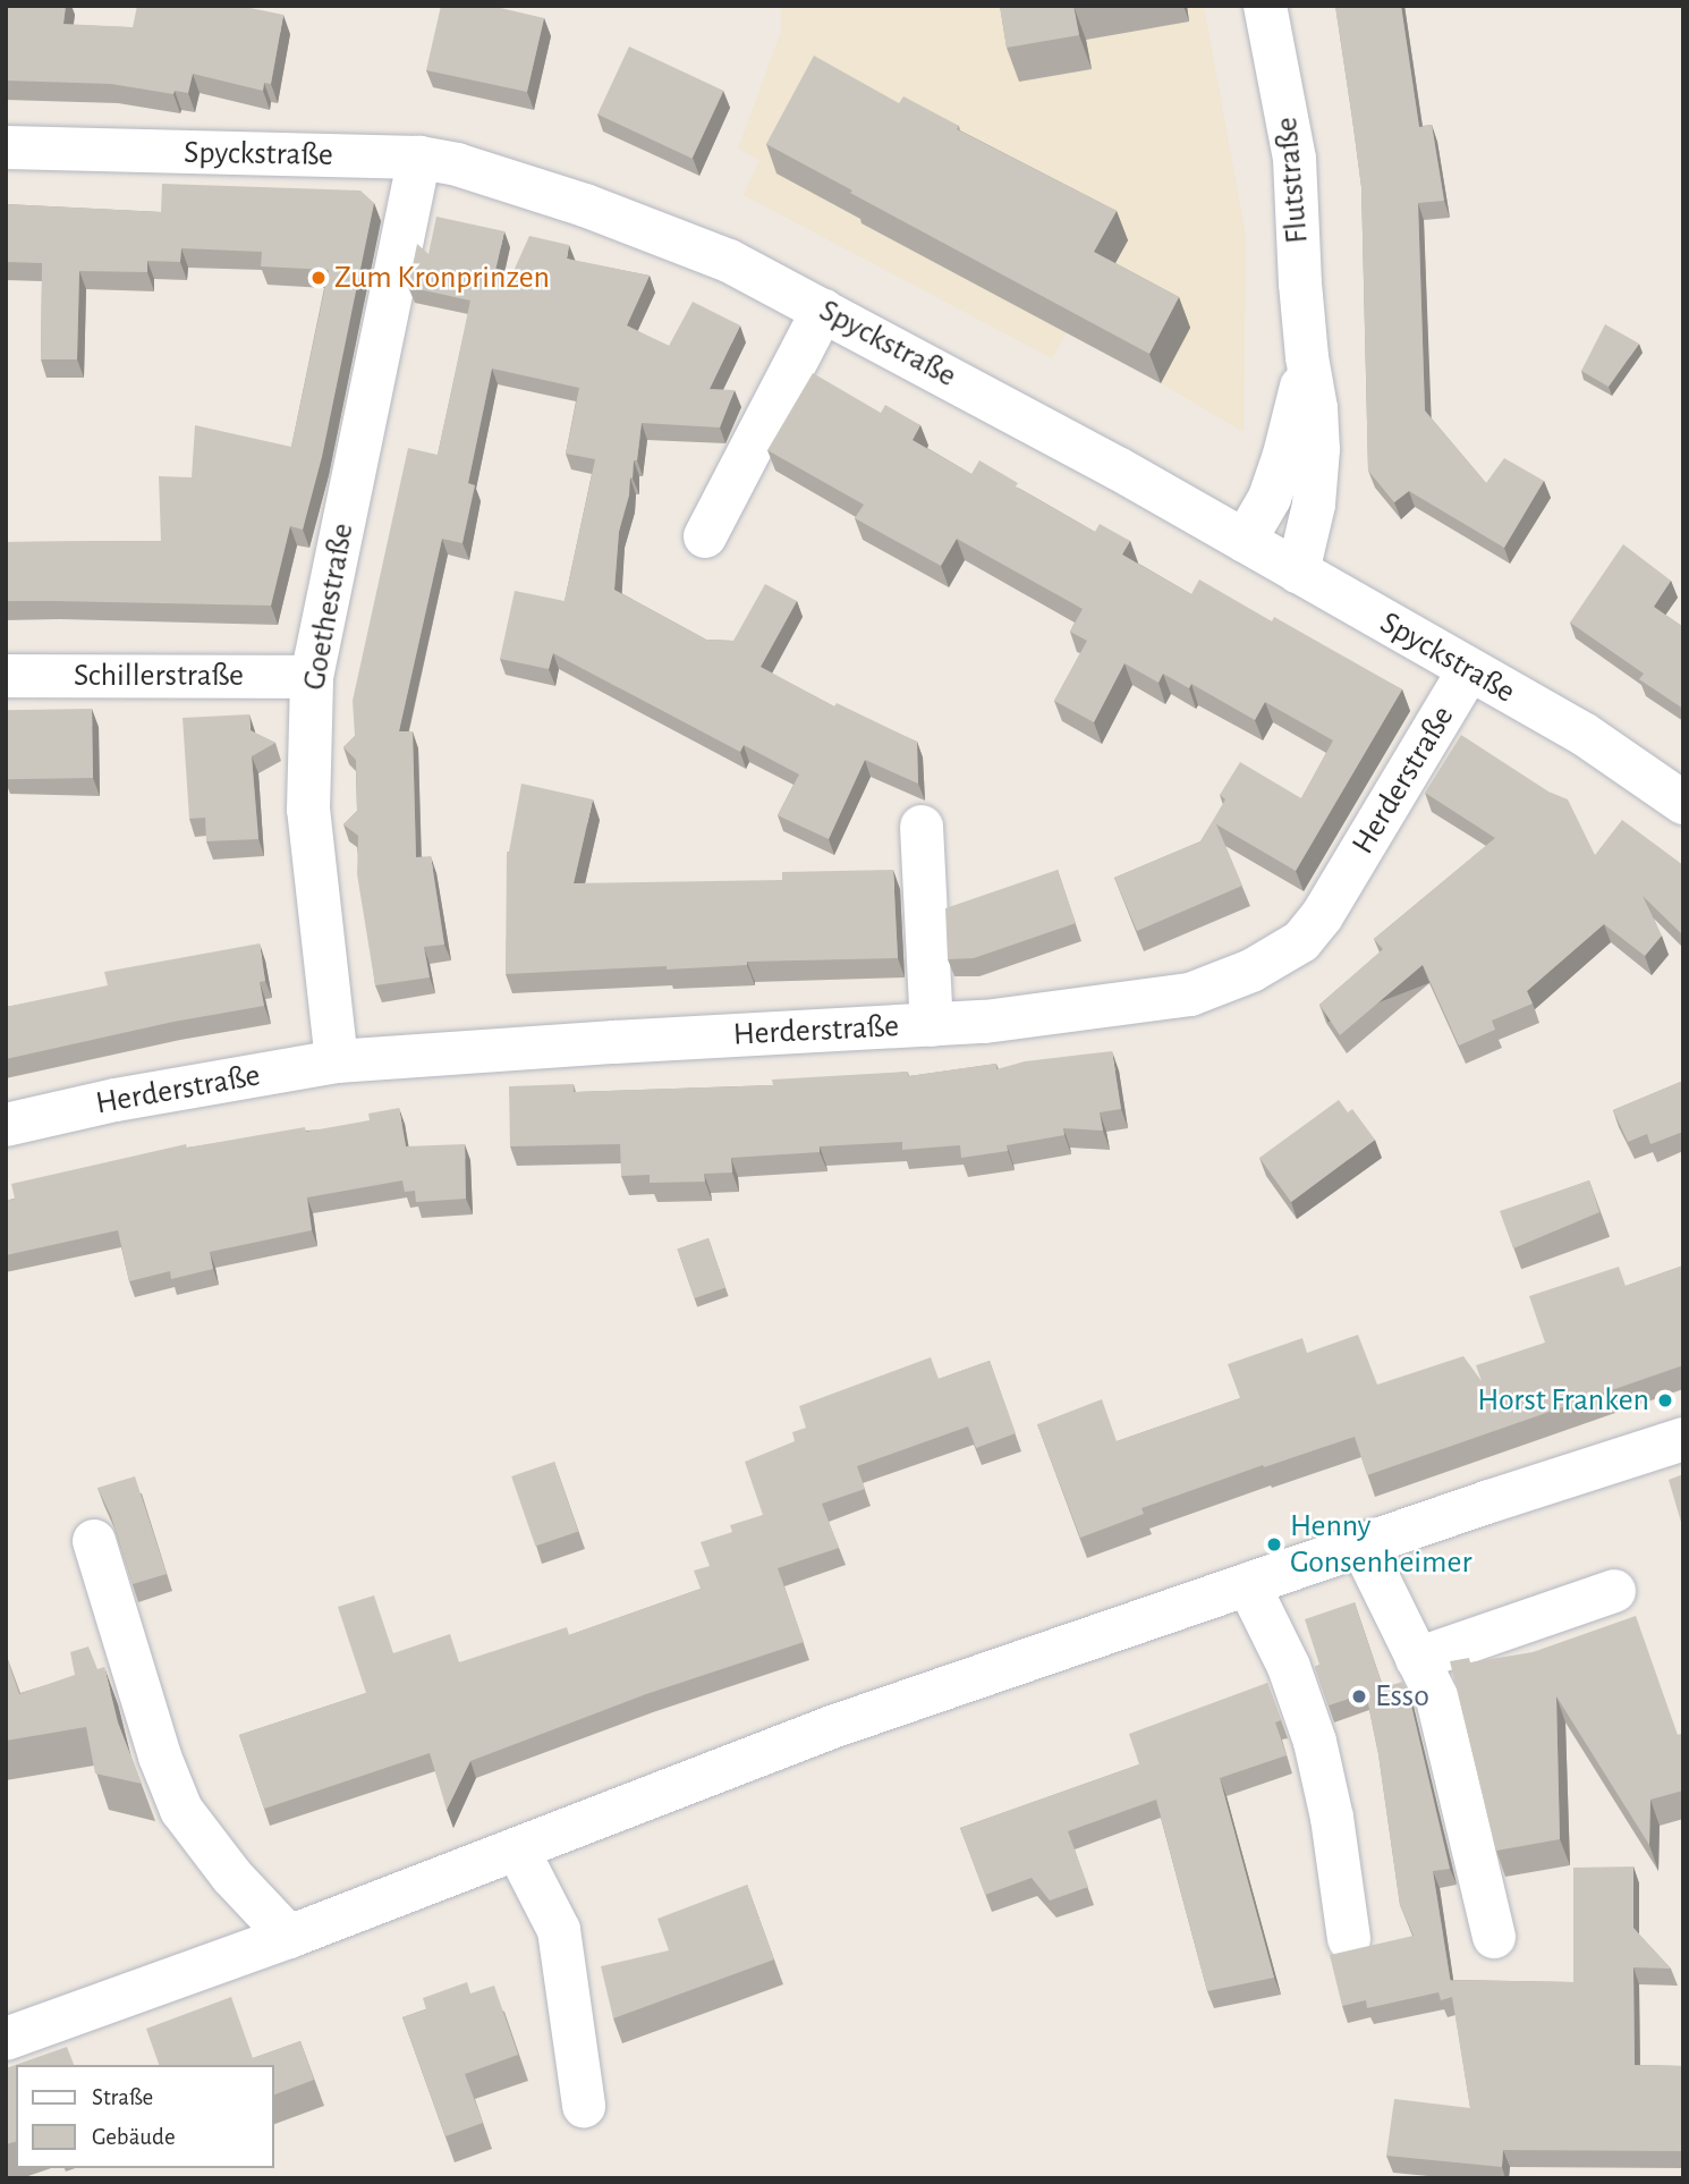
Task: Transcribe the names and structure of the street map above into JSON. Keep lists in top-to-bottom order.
{
  "streets": {
    "street": [
      "Spyckstraße",
      "Flutstraße",
      "Goethestraße",
      "Schillerstraße",
      "Herderstraße"
    ]
  },
  "crossings": [
    ["Spyckstraße", "Flutstraße"],
    ["Spyckstraße", "Goethestraße"],
    ["Spyckstraße", "Herderstraße"],
    ["Goethestraße", "Schillerstraße"],
    ["Goethestraße", "Herderstraße"]
  ],
  "places": [
    "Zum Kronprinzen",
    "Horst Franken",
    "Henny Gonsenheimer",
    "Esso"
  ],
  "legend": ["Straße", "Gebäude"]
}
